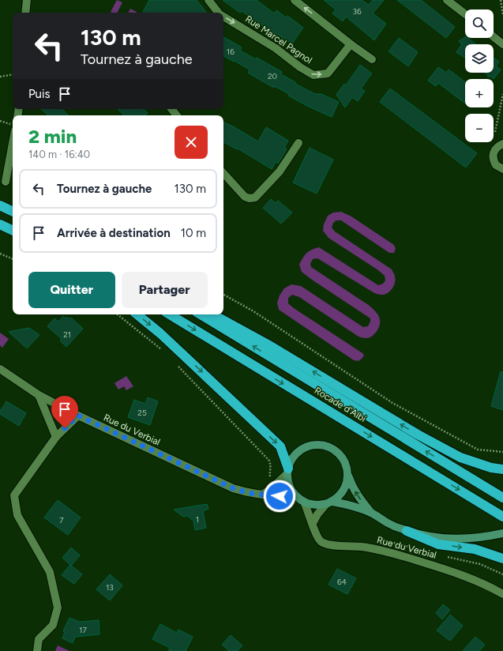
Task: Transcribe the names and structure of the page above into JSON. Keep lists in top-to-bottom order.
{
  "streets": {
    "highway": ["Rocade d'Albi"],
    "street": ["Rue Marcel Pagnol", "Rue du Verbial"]
  },
  "one_way": ["Rue Marcel Pagnol"],
  "house_numbers": [
    "36",
    "16",
    "20",
    "21",
    "25",
    "1",
    "7",
    "64",
    "13",
    "17"
  ],
  "page": {
    "map_buttons": ["+", "−"],
    "turn": ["130 m", "Tournez à gauche"],
    "then": "Puis",
    "heading": ["2 min", "140 m · 16:40"],
    "list": [
      {
        "name": "Tournez à gauche",
        "value": "130 m"
      },
      {
        "name": "Arrivée à destination",
        "value": "10 m"
      }
    ],
    "buttons": ["Quitter", "Partager"]
  }
}
